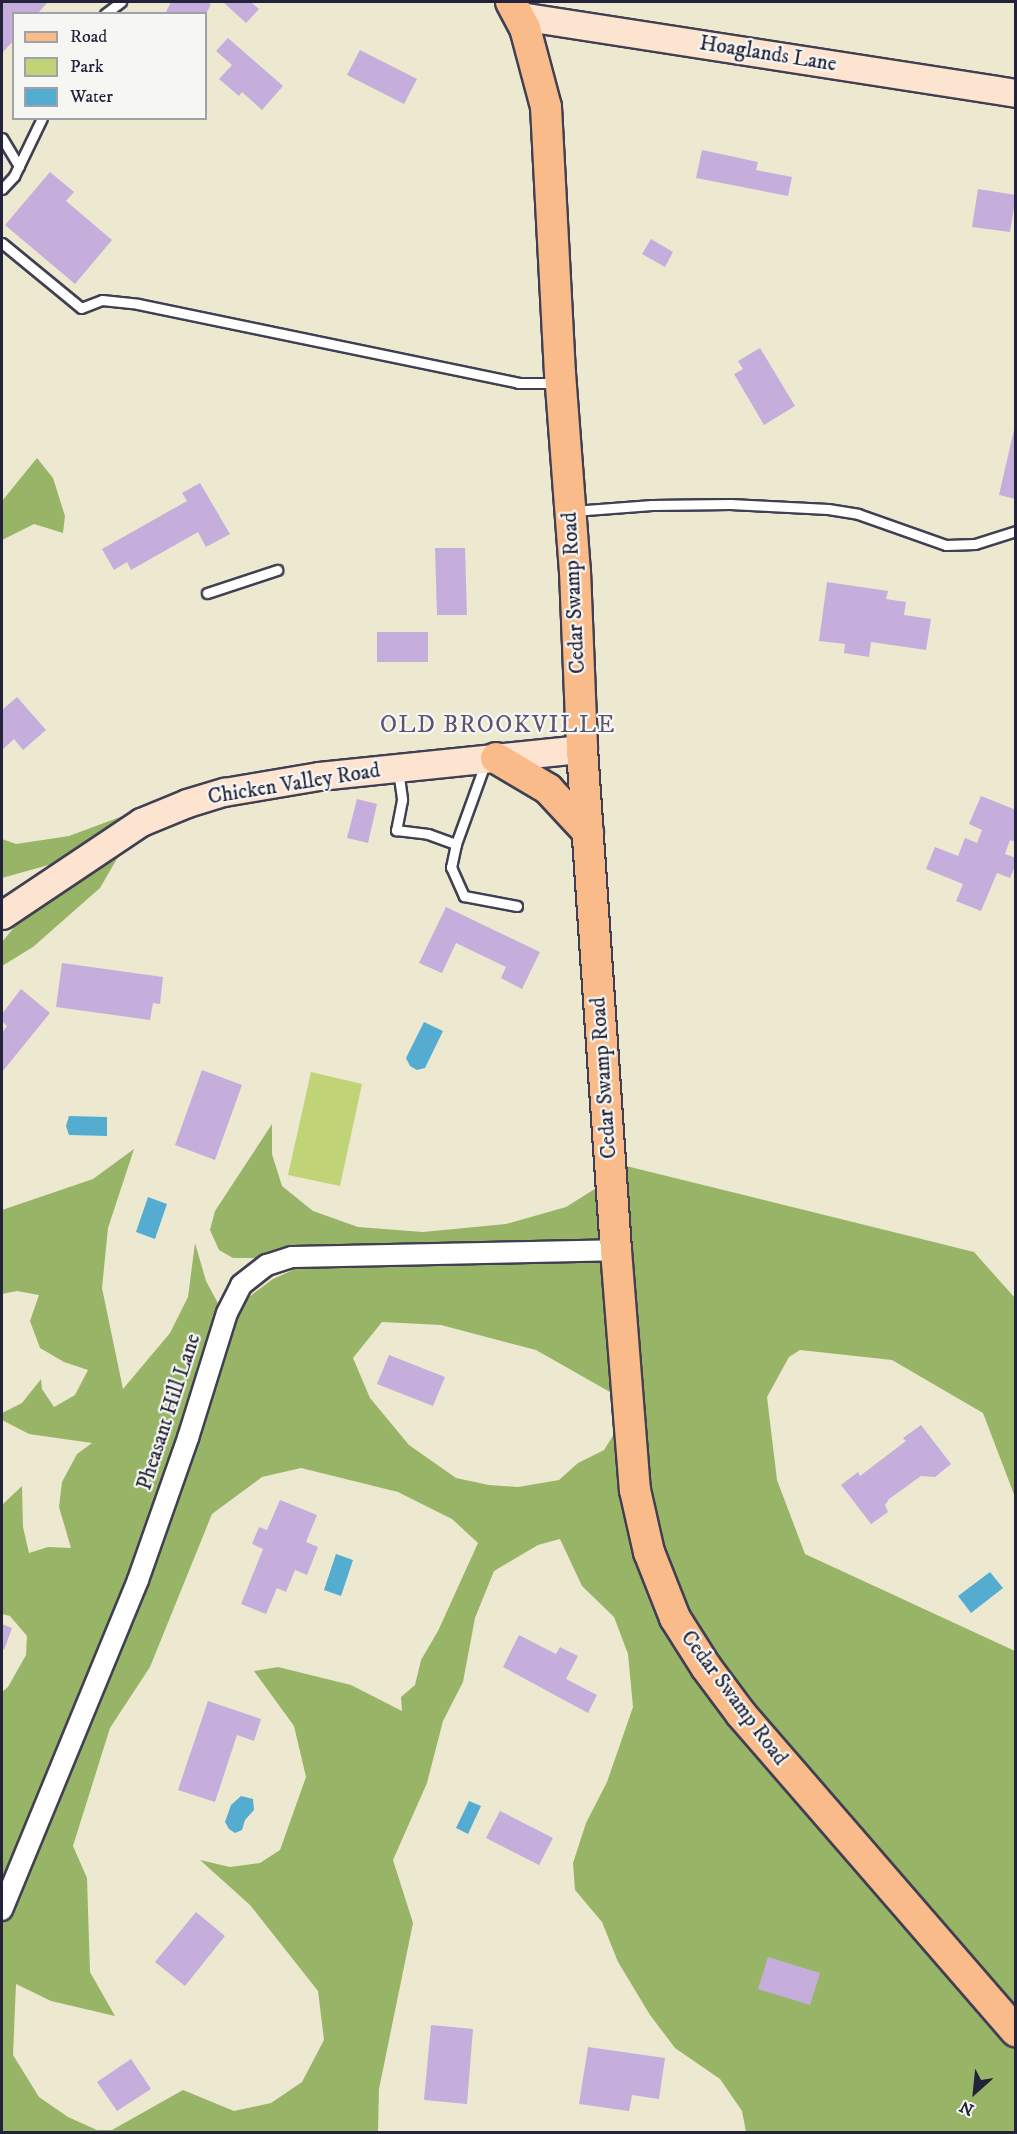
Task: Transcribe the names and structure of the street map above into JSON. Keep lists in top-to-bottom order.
{
  "streets": {
    "main road": ["Hoaglands Lane", "Cedar Swamp Road", "Chicken Valley Road"],
    "street": ["Pheasant Hill Lane"]
  },
  "crossings": [
    ["Hoaglands Lane", "Cedar Swamp Road"],
    ["Cedar Swamp Road", "Chicken Valley Road"],
    ["Cedar Swamp Road", "Pheasant Hill Lane"]
  ],
  "districts": ["OLD BROOKVILLE"],
  "legend": ["Road", "Park", "Water"],
  "north": "bottom left"
}
